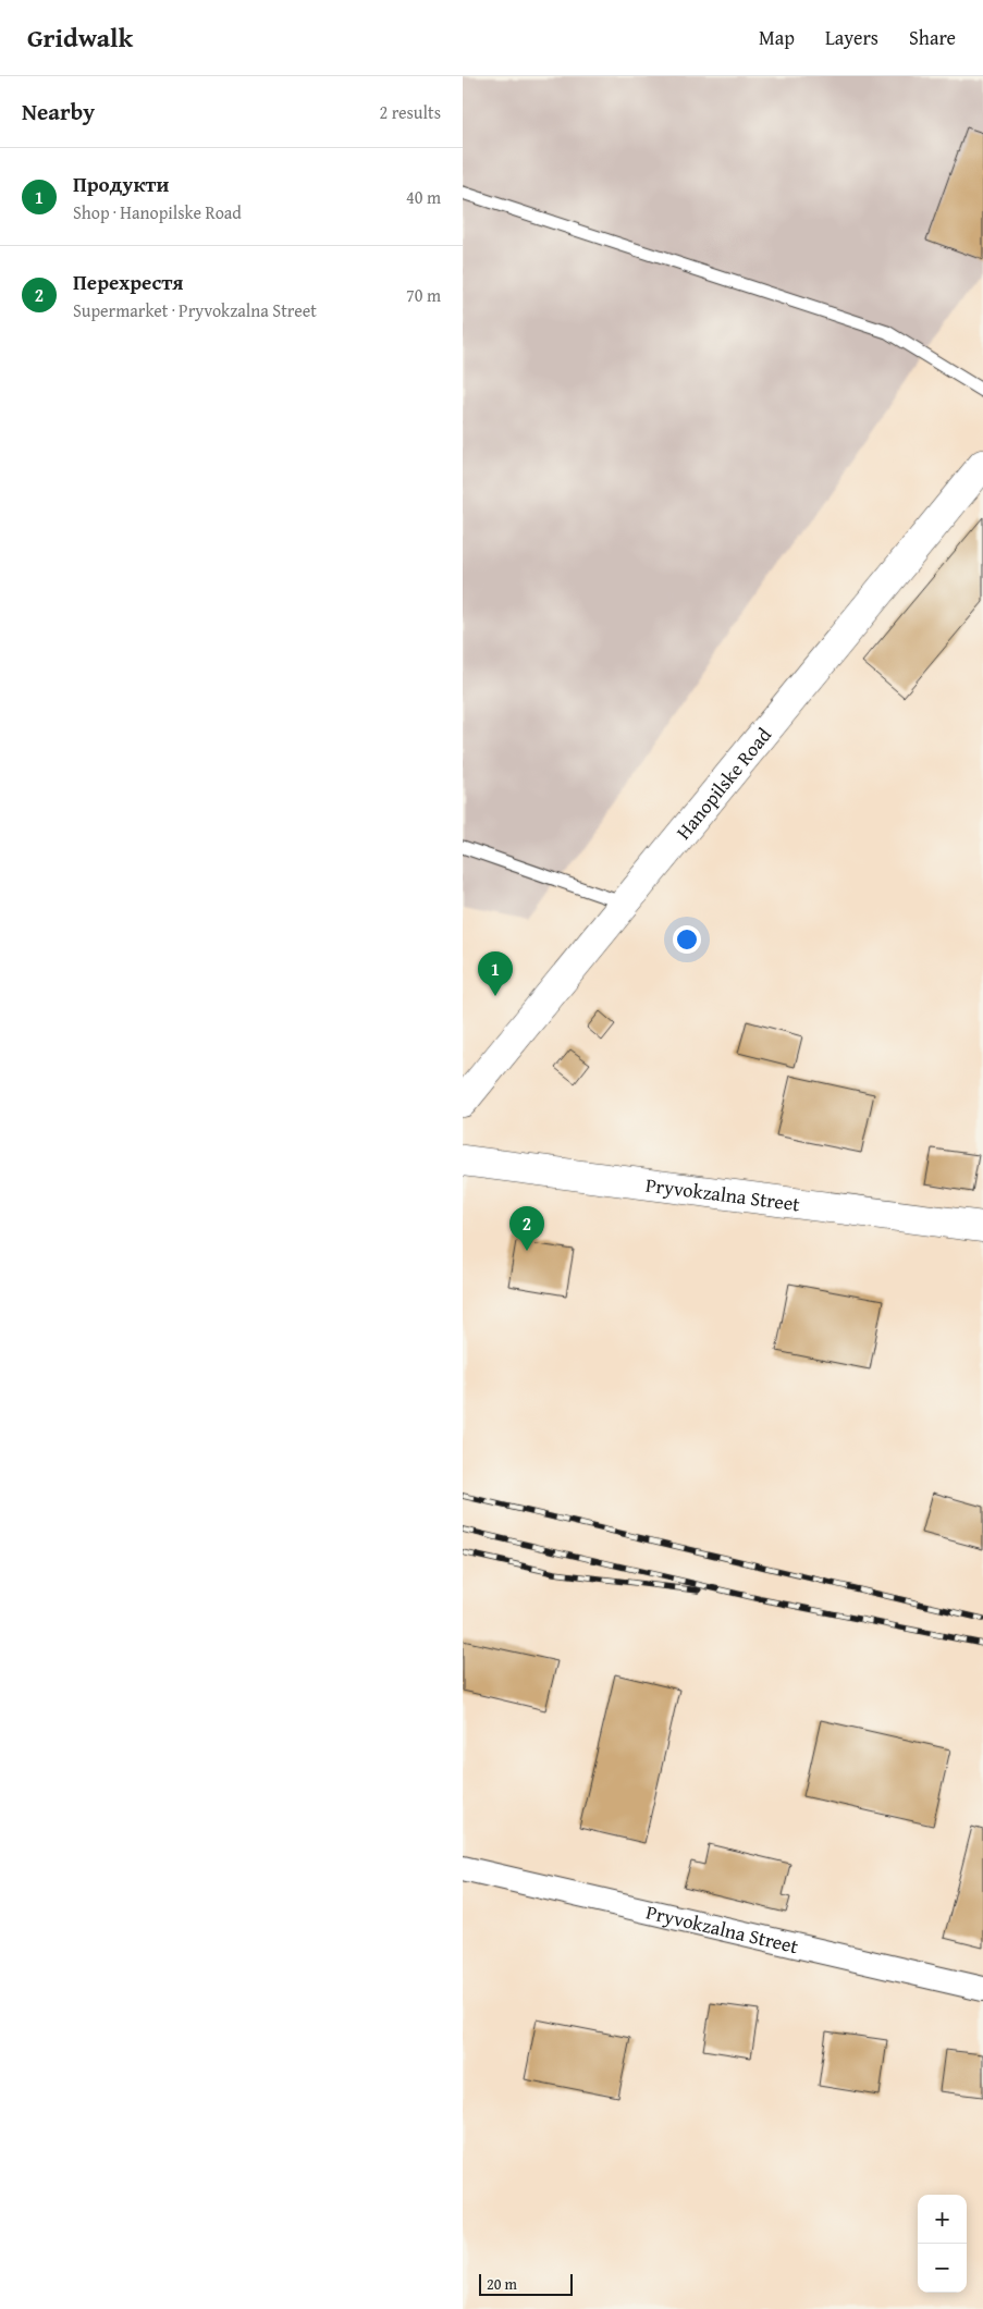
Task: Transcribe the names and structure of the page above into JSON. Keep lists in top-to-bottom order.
{
  "streets": {
    "main road": ["Hanopilske Road", "Pryvokzalna Street"]
  },
  "scale_bar": "20 m",
  "page": {
    "header": "Gridwalk",
    "nav": ["Map", "Layers", "Share"],
    "heading": ["Nearby", "2 results"],
    "list": [
      {
        "mark": "1",
        "name": "Продукти",
        "note": "Shop · Hanopilske Road",
        "value": "40 m"
      },
      {
        "mark": "2",
        "name": "Перехрестя",
        "note": "Supermarket · Pryvokzalna Street",
        "value": "70 m"
      }
    ],
    "pins": ["1", "2"],
    "map_buttons": ["+", "−"],
    "scale": "20 m"
  }
}
